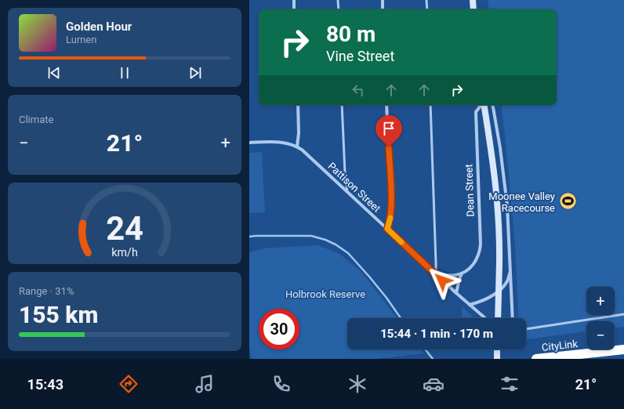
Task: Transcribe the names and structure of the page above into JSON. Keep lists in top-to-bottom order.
{
  "streets": {
    "highway": ["CityLink"],
    "street": ["Pattison Street", "Dean Street"]
  },
  "parks": ["Holbrook Reserve"],
  "places": {
    "sports": ["Moonee Valley Racecourse"]
  },
  "page": {
    "turn": ["80 m", "Vine Street"],
    "song": ["Golden Hour", "Lumen"],
    "tile": [
      "Climate",
      ["Range · 31%", "155 km"]
    ],
    "heat": ["−", "21°", "+"],
    "map_buttons": ["+", "−"],
    "limit": "30",
    "trip": "15:44 · 1 min · 170 m",
    "tabs": ["15:43", "21°"],
    "gauge": ["24", "km/h"]
  }
}
